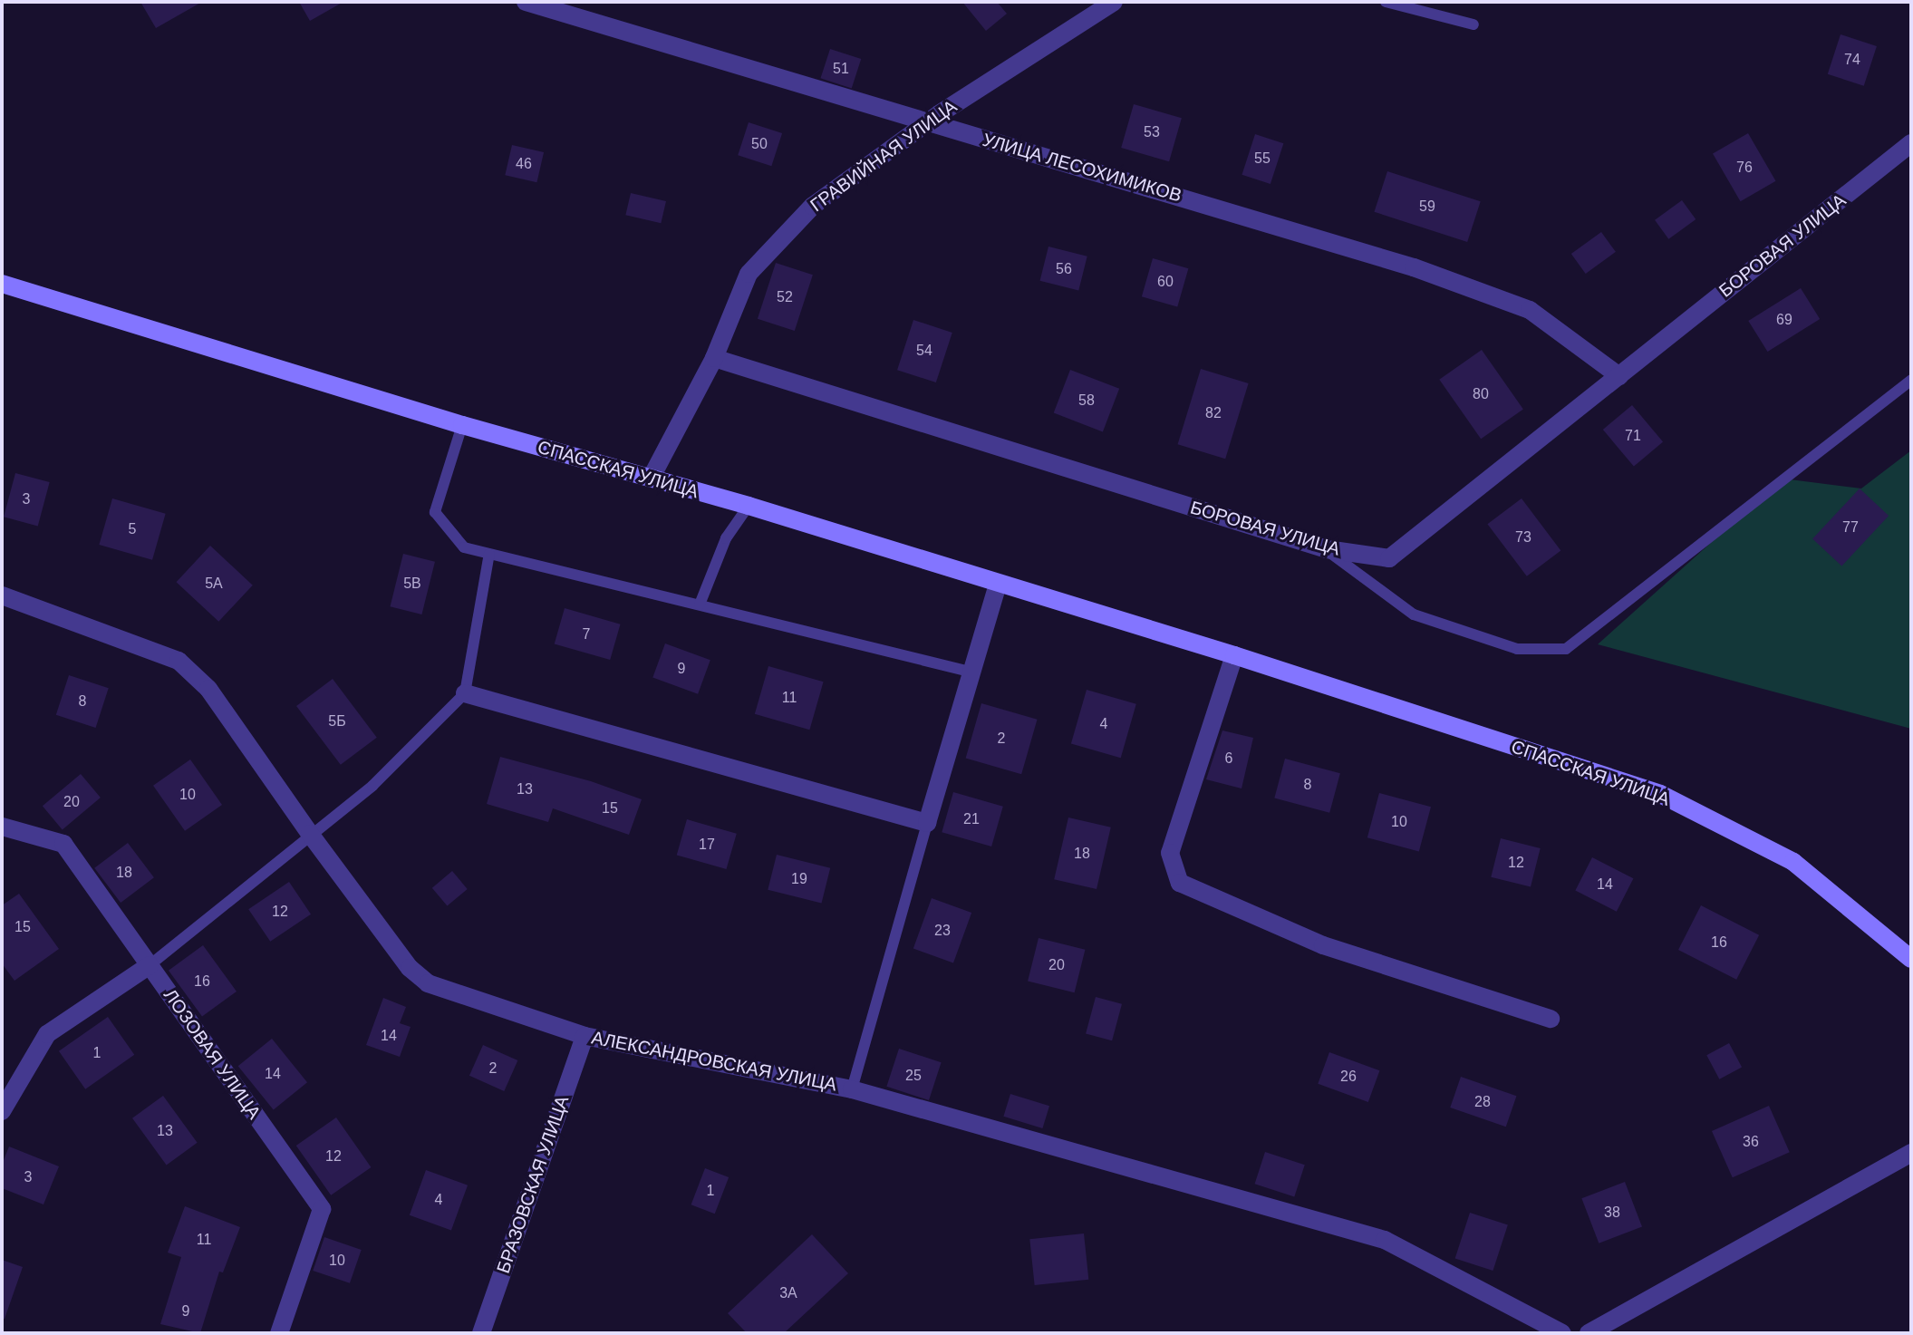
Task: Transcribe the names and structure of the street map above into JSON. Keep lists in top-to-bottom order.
{
  "streets": {
    "street": [
      "ГРАВИЙНАЯ УЛИЦА",
      "УЛИЦА ЛЕСОХИМИКОВ",
      "БОРОВАЯ УЛИЦА",
      "СПАССКАЯ УЛИЦА",
      "ЛОЗОВАЯ УЛИЦА",
      "АЛЕКСАНДРОВСКАЯ УЛИЦА",
      "БРАЗОВСКАЯ УЛИЦА"
    ]
  },
  "crossings": [
    ["ГРАВИЙНАЯ УЛИЦА", "УЛИЦА ЛЕСОХИМИКОВ"],
    ["ГРАВИЙНАЯ УЛИЦА", "БОРОВАЯ УЛИЦА"],
    ["ГРАВИЙНАЯ УЛИЦА", "СПАССКАЯ УЛИЦА"],
    ["УЛИЦА ЛЕСОХИМИКОВ", "БОРОВАЯ УЛИЦА"],
    ["АЛЕКСАНДРОВСКАЯ УЛИЦА", "БРАЗОВСКАЯ УЛИЦА"]
  ],
  "house_numbers": [
    "74",
    "51",
    "53",
    "50",
    "55",
    "46",
    "76",
    "59",
    "56",
    "60",
    "52",
    "69",
    "54",
    "80",
    "58",
    "82",
    "71",
    "3",
    "77",
    "5",
    "73",
    "5А",
    "5В",
    "7",
    "9",
    "11",
    "8",
    "5Б",
    "4",
    "2",
    "6",
    "8",
    "13",
    "10",
    "20",
    "15",
    "21",
    "10",
    "17",
    "18",
    "12",
    "18",
    "19",
    "14",
    "12",
    "15",
    "23",
    "16",
    "20",
    "16",
    "14",
    "1",
    "2",
    "14",
    "25",
    "26",
    "28",
    "13",
    "36",
    "12",
    "3",
    "1",
    "4",
    "38",
    "11",
    "10",
    "3А",
    "9"
  ]
}
